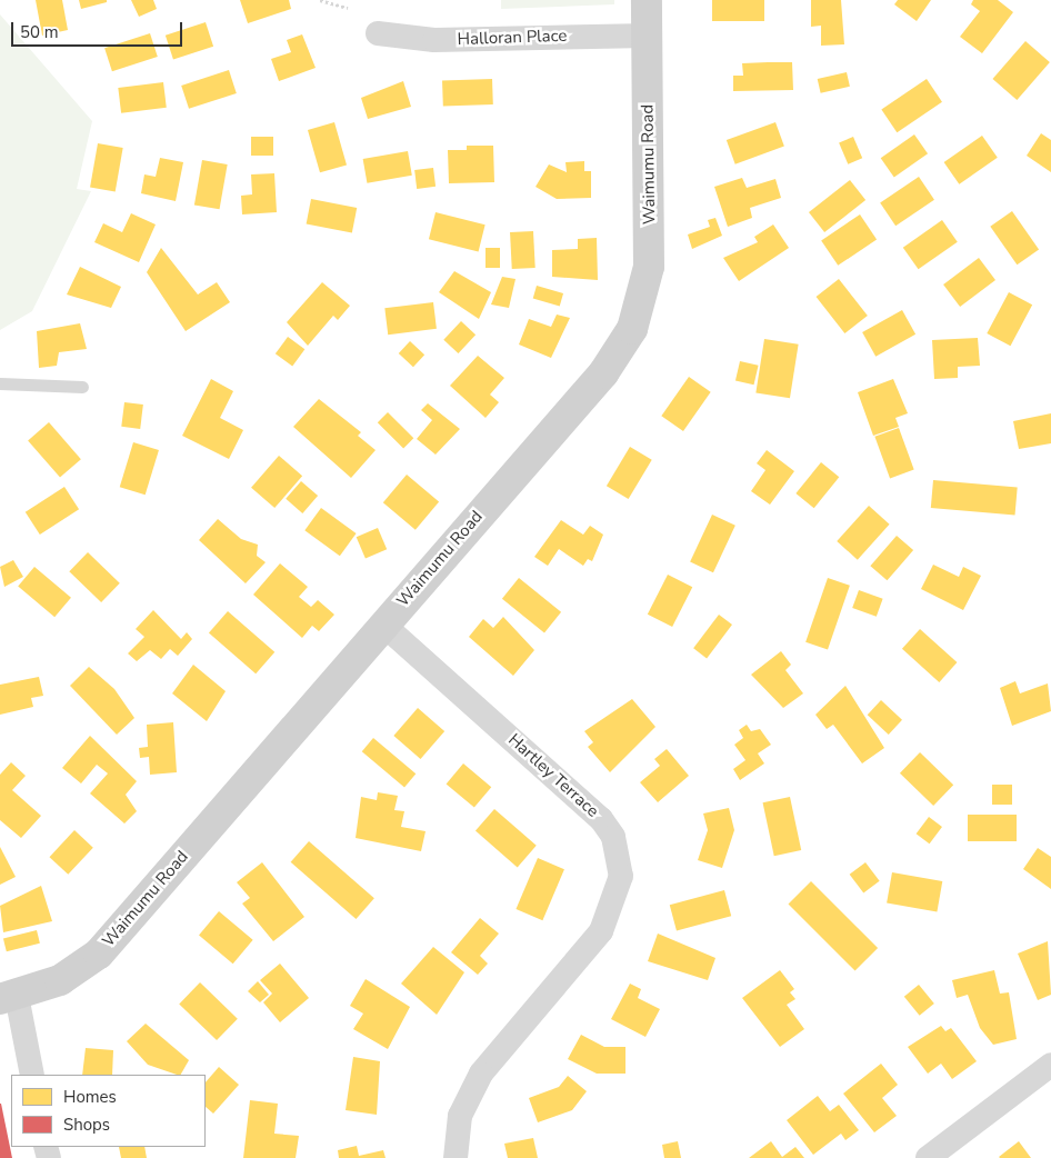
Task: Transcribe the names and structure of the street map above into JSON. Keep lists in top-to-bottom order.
{
  "streets": {
    "main road": ["Waimumu Road"],
    "street": ["Halloran Place", "Hartley Terrace"]
  },
  "crossings": [
    ["Halloran Place", "Waimumu Road"],
    ["Waimumu Road", "Hartley Terrace"]
  ],
  "legend": ["Homes", "Shops"],
  "scale_bar": "50 m"
}
